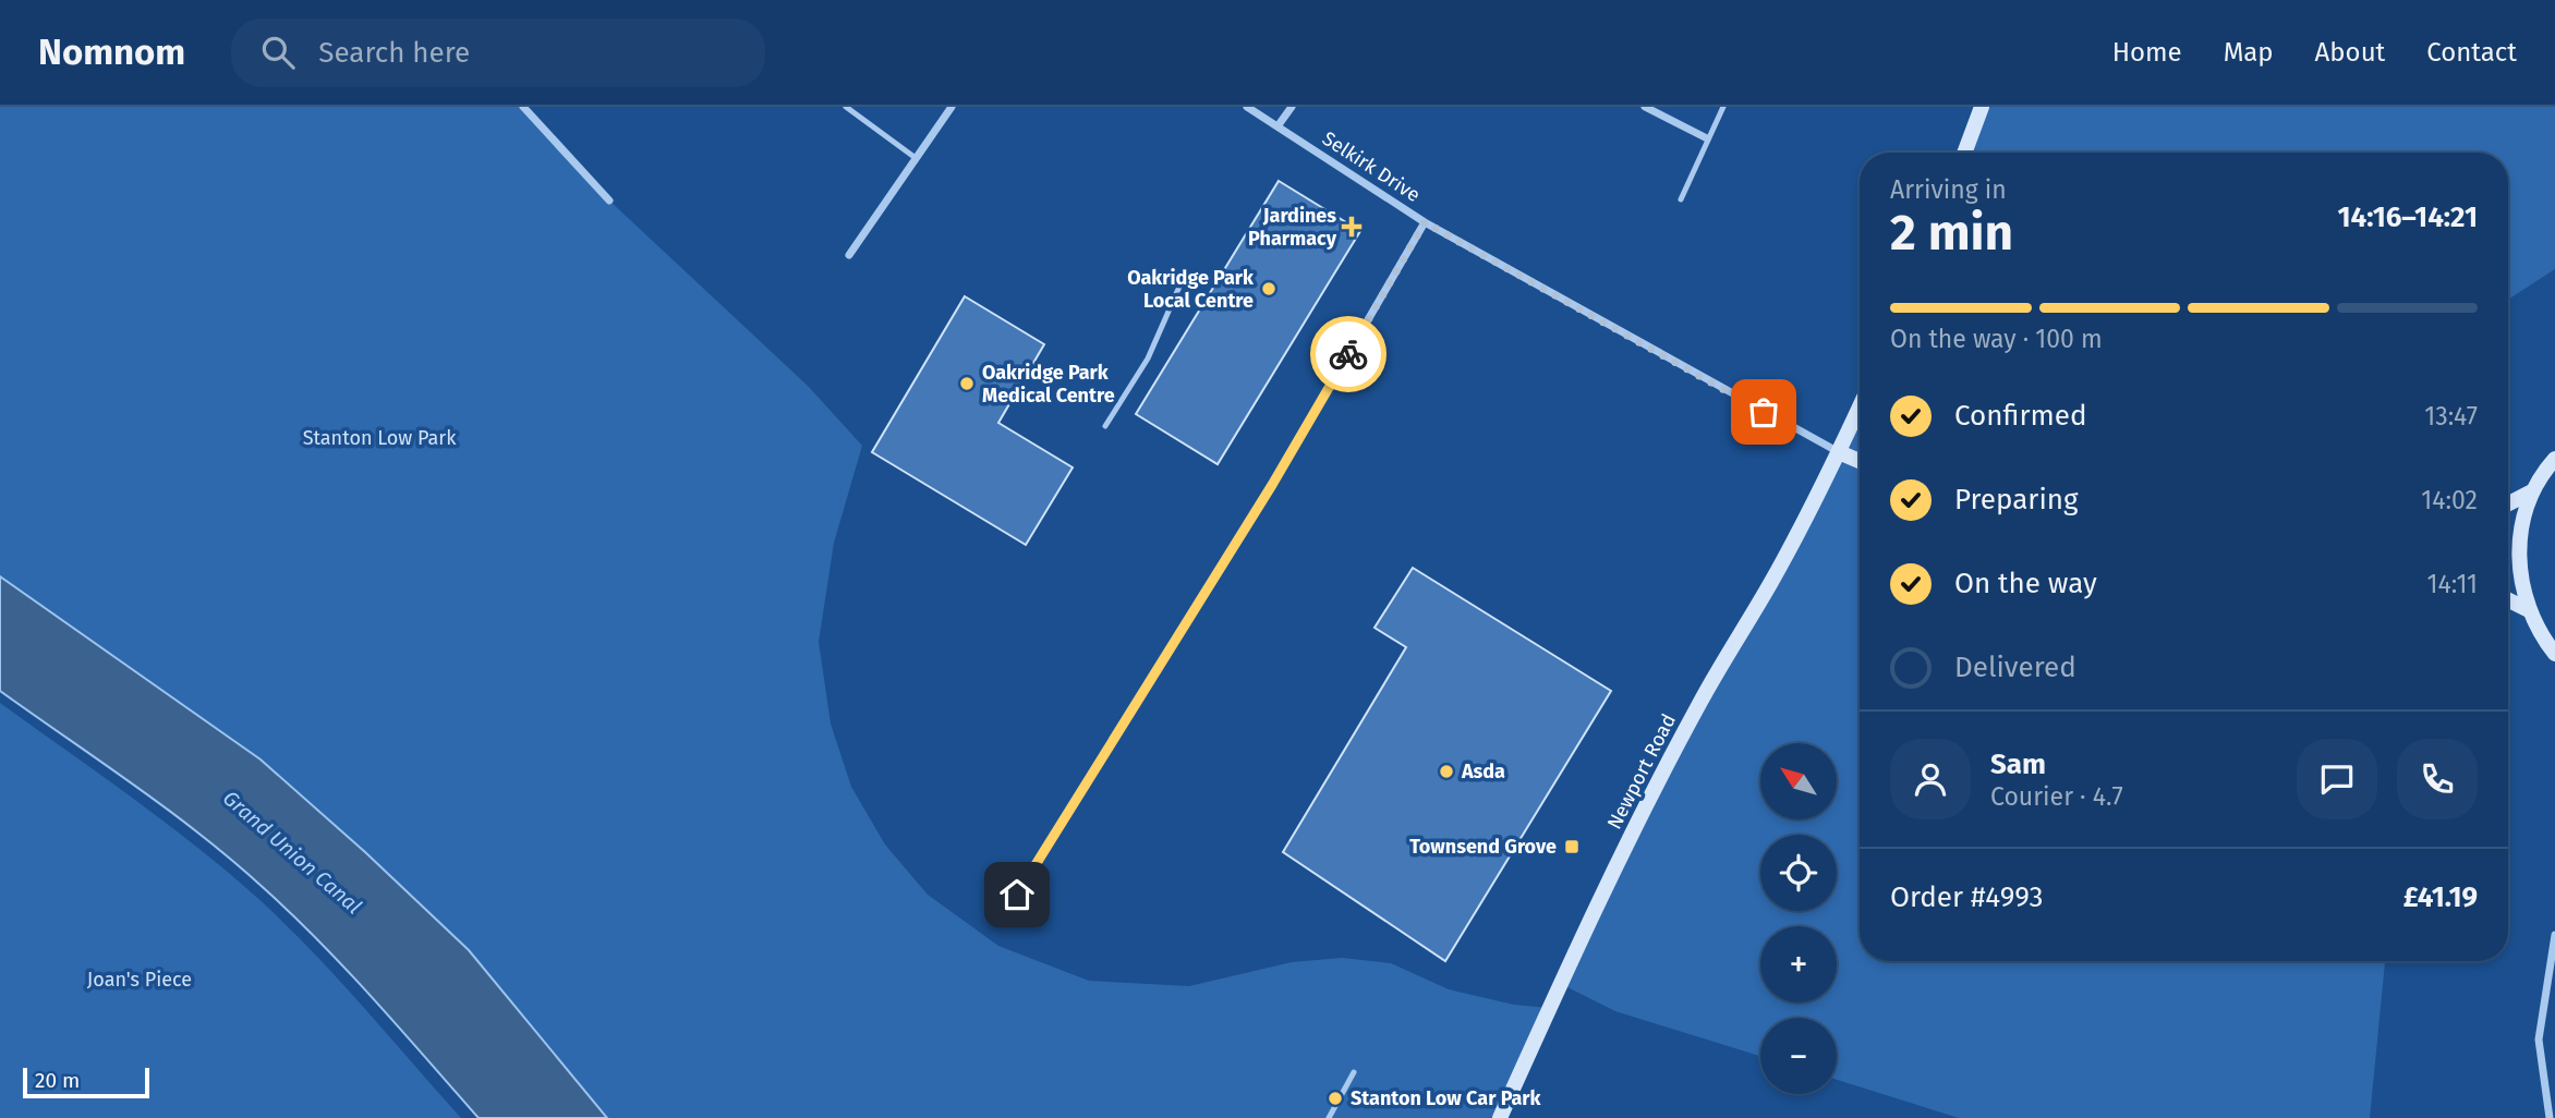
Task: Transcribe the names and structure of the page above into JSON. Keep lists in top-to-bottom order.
{
  "streets": {
    "street": ["Selkirk Drive", "Newport Road"]
  },
  "crossings": [
    ["Selkirk Drive", "Newport Road"]
  ],
  "water": ["Grand Union Canal"],
  "parks": ["Stanton Low Park", "Joan's Piece"],
  "places": {
    "health": ["Jardines Pharmacy"],
    "other": [
      "Oakridge Park Local Centre",
      "Oakridge Park Medical Centre",
      "Asda",
      "Stanton Low Car Park"
    ],
    "transit": ["Townsend Grove"]
  },
  "scale_bar": "20 m",
  "north": "top left",
  "page": {
    "header": "Nomnom",
    "search": "Search here",
    "nav": [
      "Home",
      "Map",
      "About",
      "Contact"
    ],
    "heading": ["2 min", "Arriving in", "14:16–14:21"],
    "panel": [
      "Sam",
      "Courier · 4.7",
      "Order #4993",
      "£41.19"
    ],
    "bar": "On the way · 100 m",
    "list": [
      ["Confirmed", "13:47"],
      ["Preparing", "14:02"],
      ["On the way", "14:11"],
      "Delivered"
    ],
    "map_buttons": ["+", "−"],
    "scale": "20 m"
  }
}
